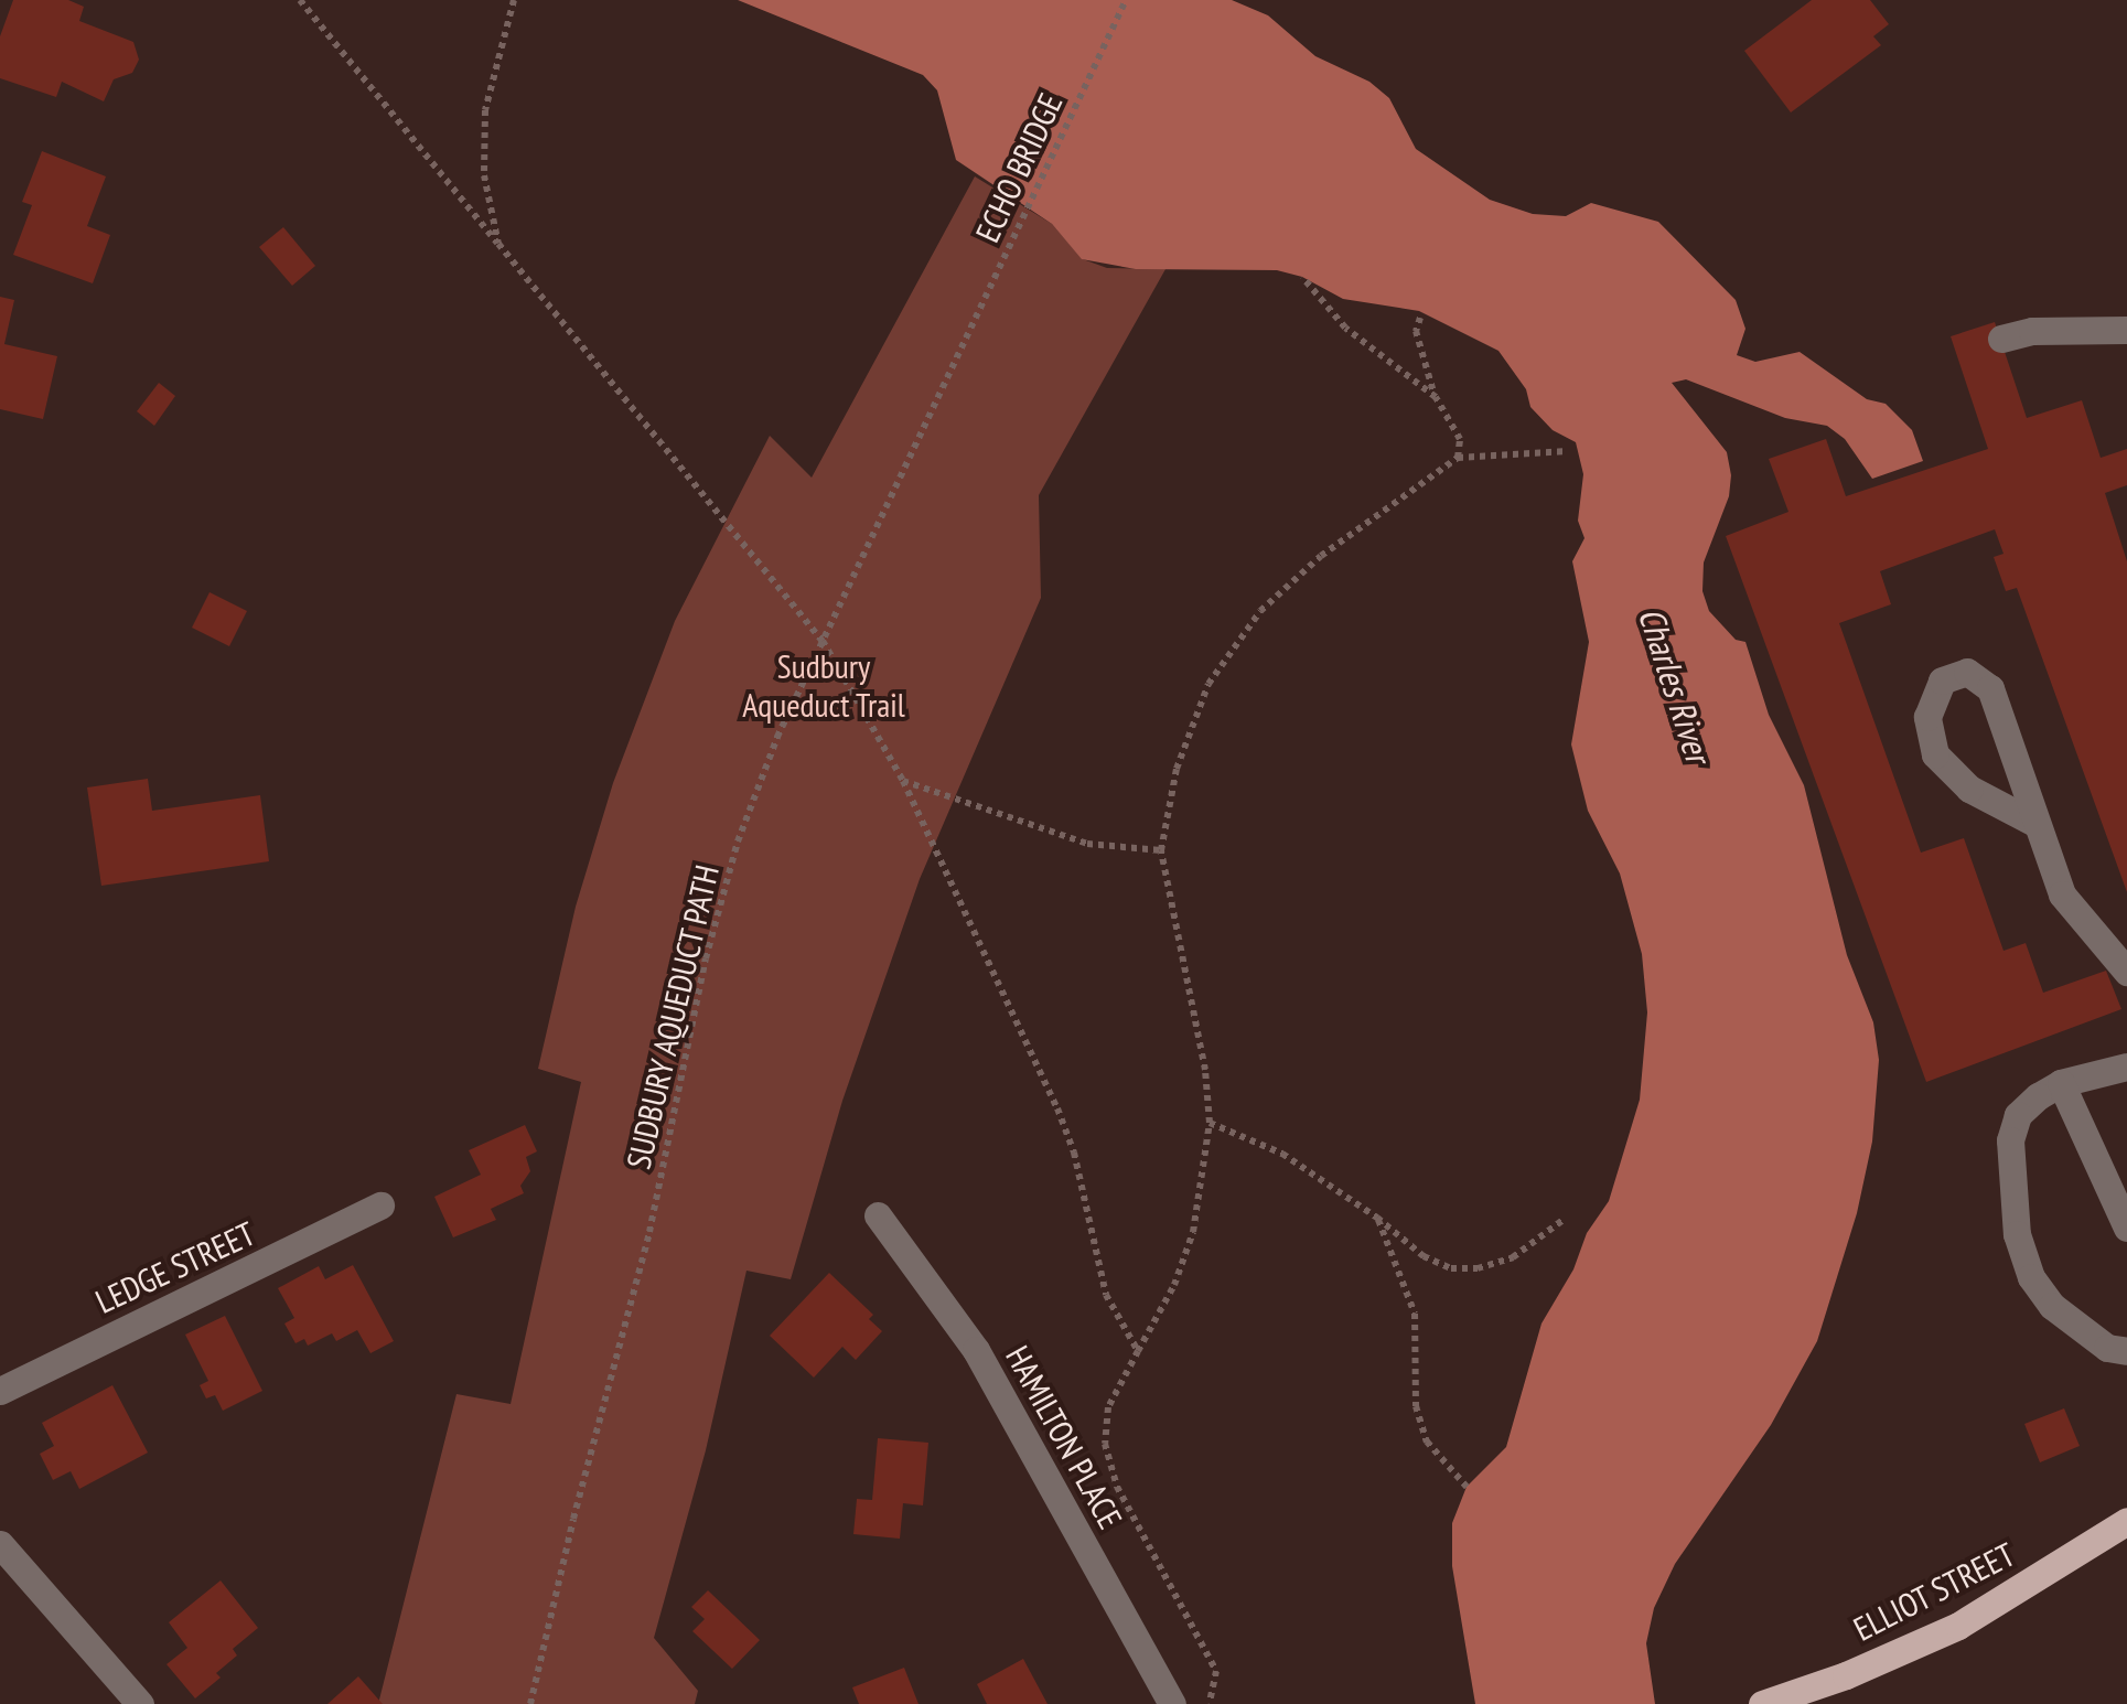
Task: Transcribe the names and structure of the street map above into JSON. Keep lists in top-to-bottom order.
{
  "streets": {
    "main road": ["ELLIOT STREET"],
    "street": ["LEDGE STREET", "HAMILTON PLACE"],
    "path": ["ECHO BRIDGE", "SUDBURY AQUEDUCT PATH"]
  },
  "crossings": [
    ["ECHO BRIDGE", "SUDBURY AQUEDUCT PATH"]
  ],
  "water": ["Charles River"],
  "parks": ["Sudbury Aqueduct Trail"]
}
